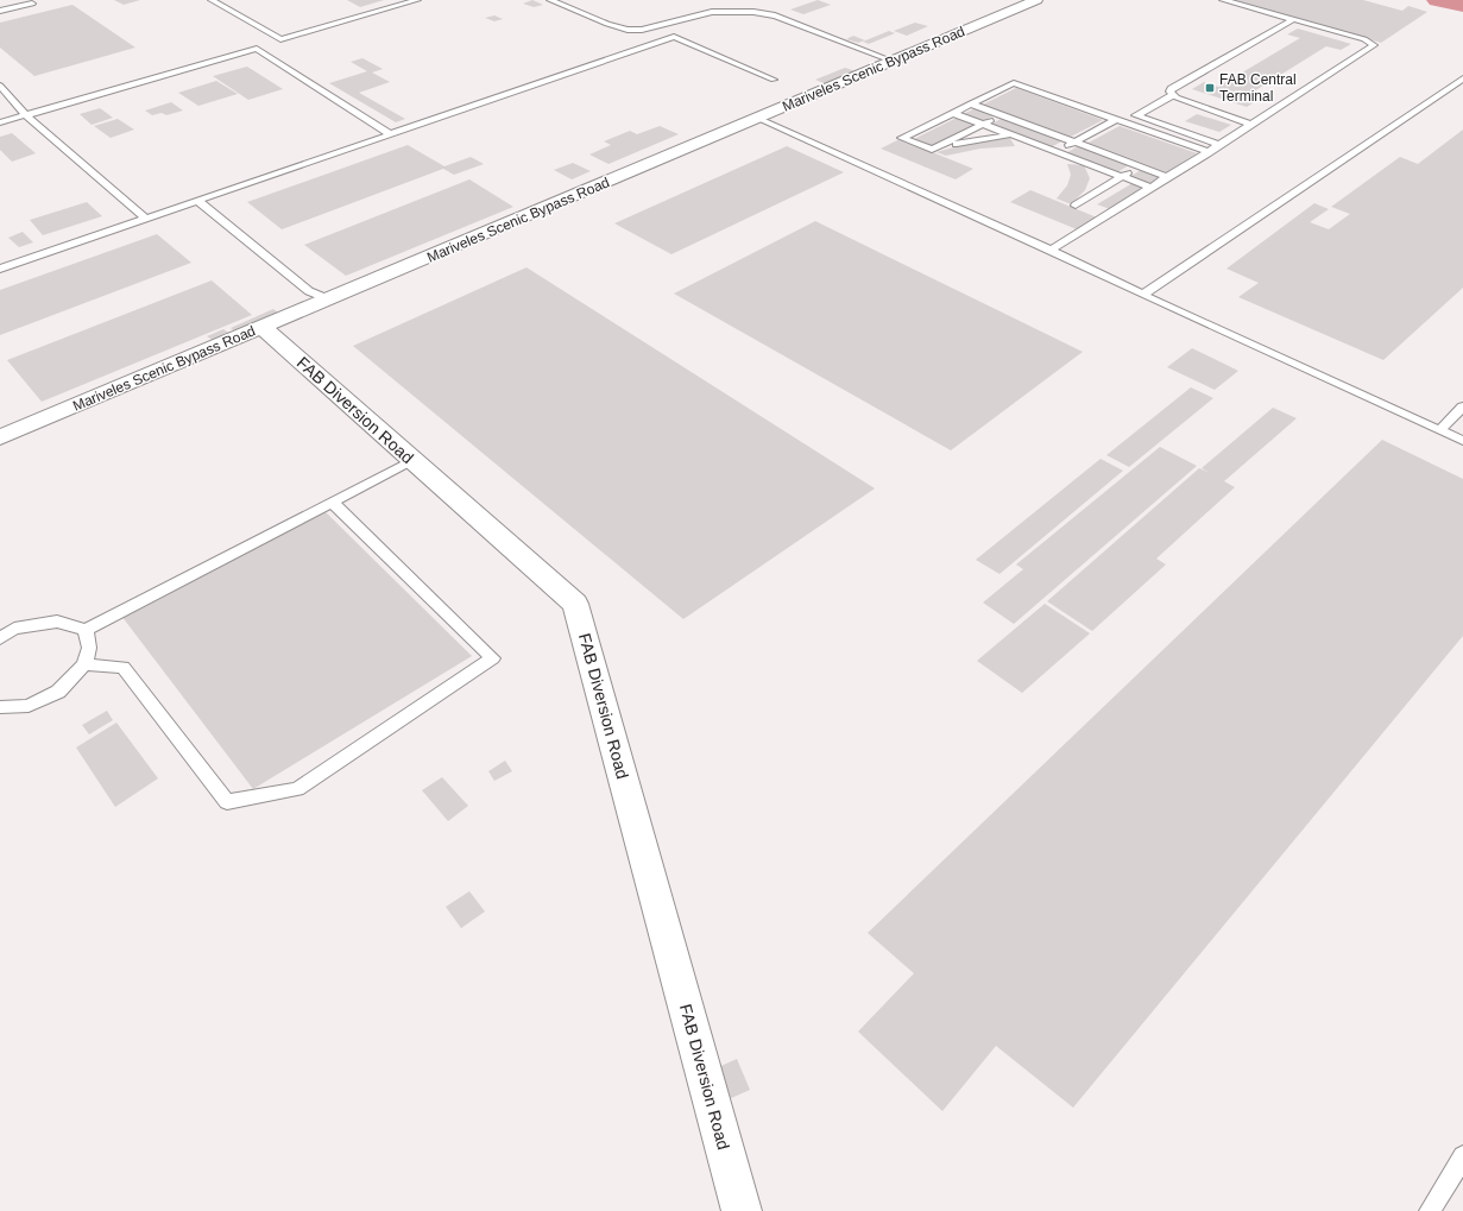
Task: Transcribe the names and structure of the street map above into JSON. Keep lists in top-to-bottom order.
{
  "streets": {
    "main road": ["Mariveles Scenic Bypass Road", "FAB Diversion Road"]
  },
  "crossings": [
    ["Mariveles Scenic Bypass Road", "FAB Diversion Road"]
  ],
  "places": {
    "transit": ["FAB Central Terminal"]
  }
}
